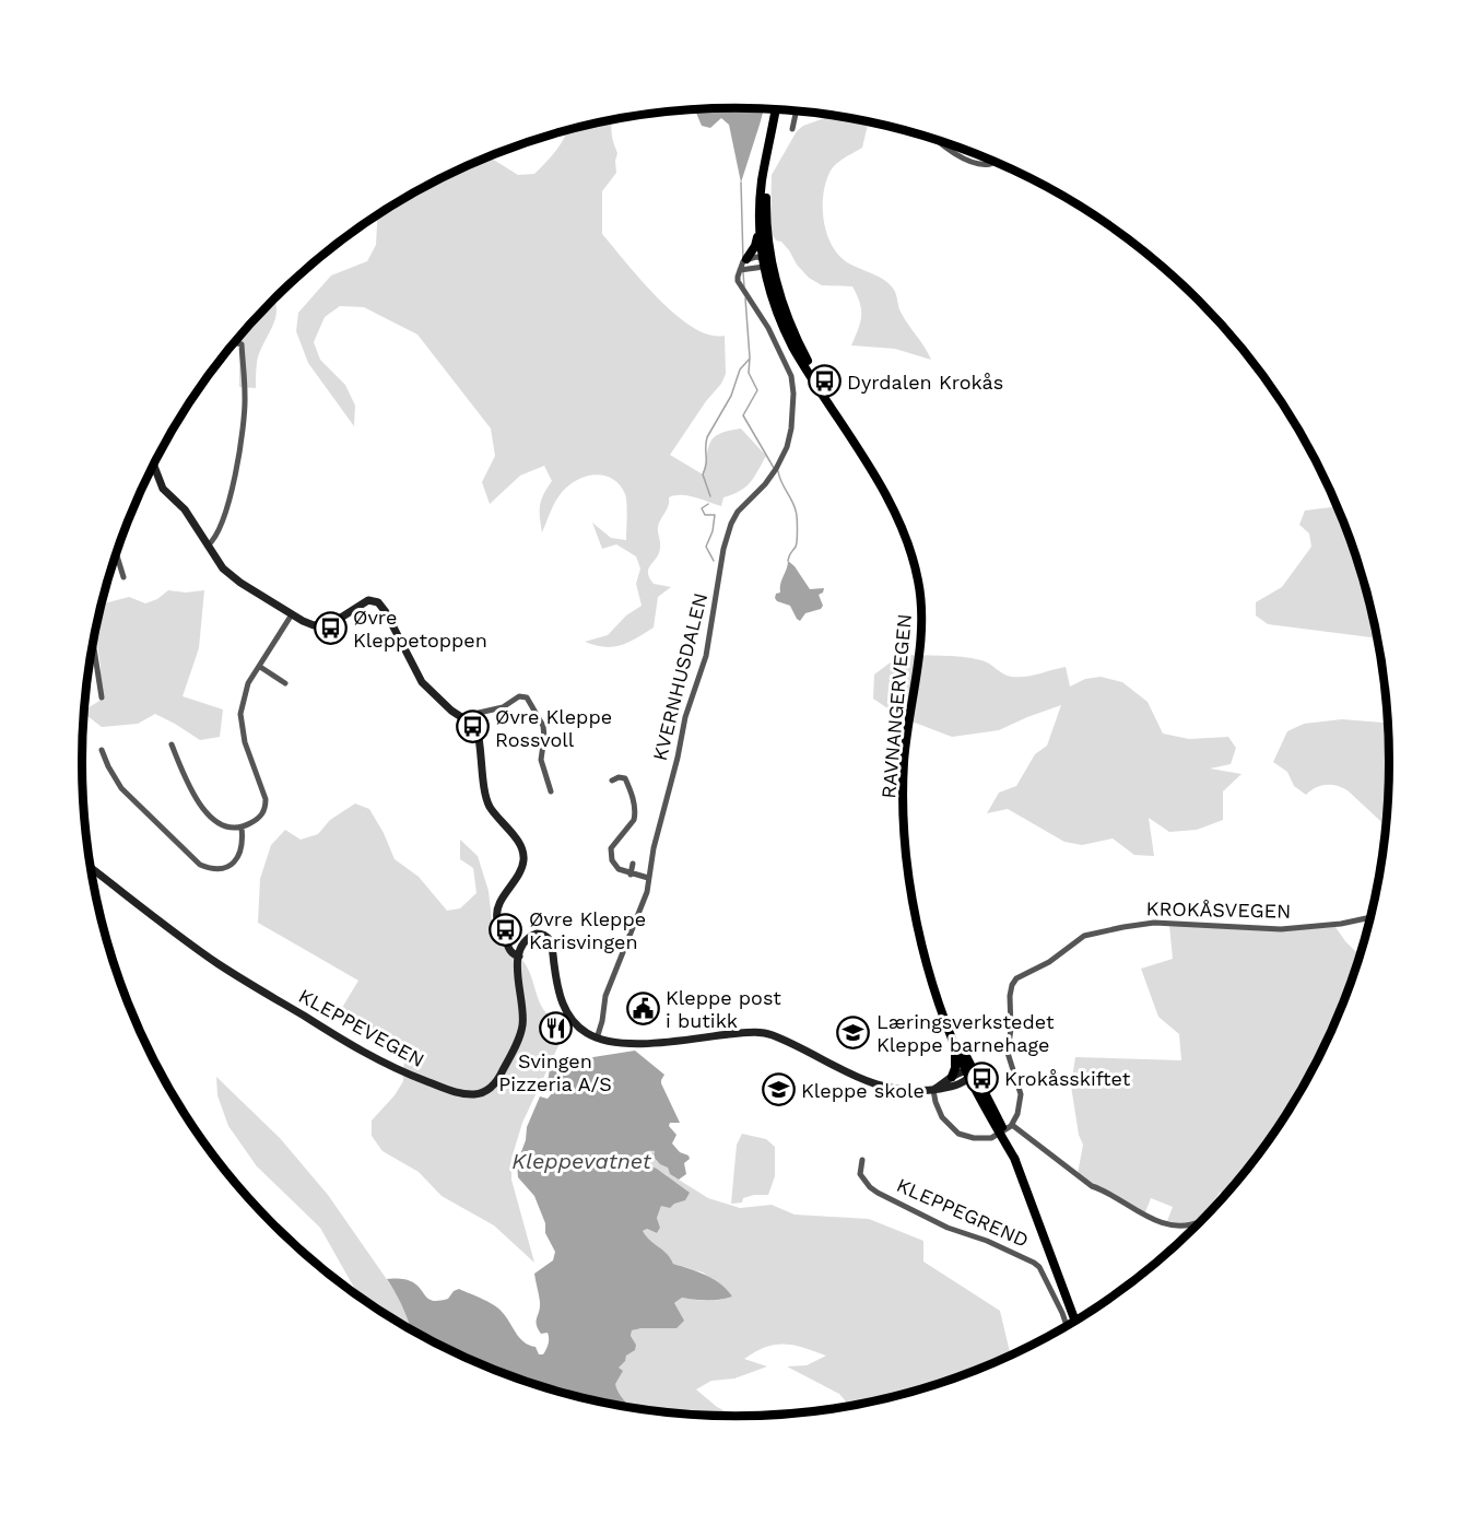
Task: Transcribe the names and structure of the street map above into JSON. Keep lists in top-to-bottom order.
{
  "streets": {
    "main road": ["RAVNANGERVEGEN", "KLEPPEVEGEN"],
    "street": ["KVERNHUSDALEN", "KROKÅSVEGEN", "KLEPPEGREND"]
  },
  "water": ["Kleppevatnet"],
  "places": {
    "bus stop": [
      "Dyrdalen Krokås",
      "Øvre Kleppetoppen",
      "Øvre Kleppe Rossvoll",
      "Øvre Kleppe Karisvingen",
      "Krokåsskiftet"
    ],
    "public building": ["Kleppe post i butikk"],
    "restaurant": ["Svingen Pizzeria A/S"],
    "school or university": ["Læringsverkstedet Kleppe barnehage", "Kleppe skole"]
  }
}
